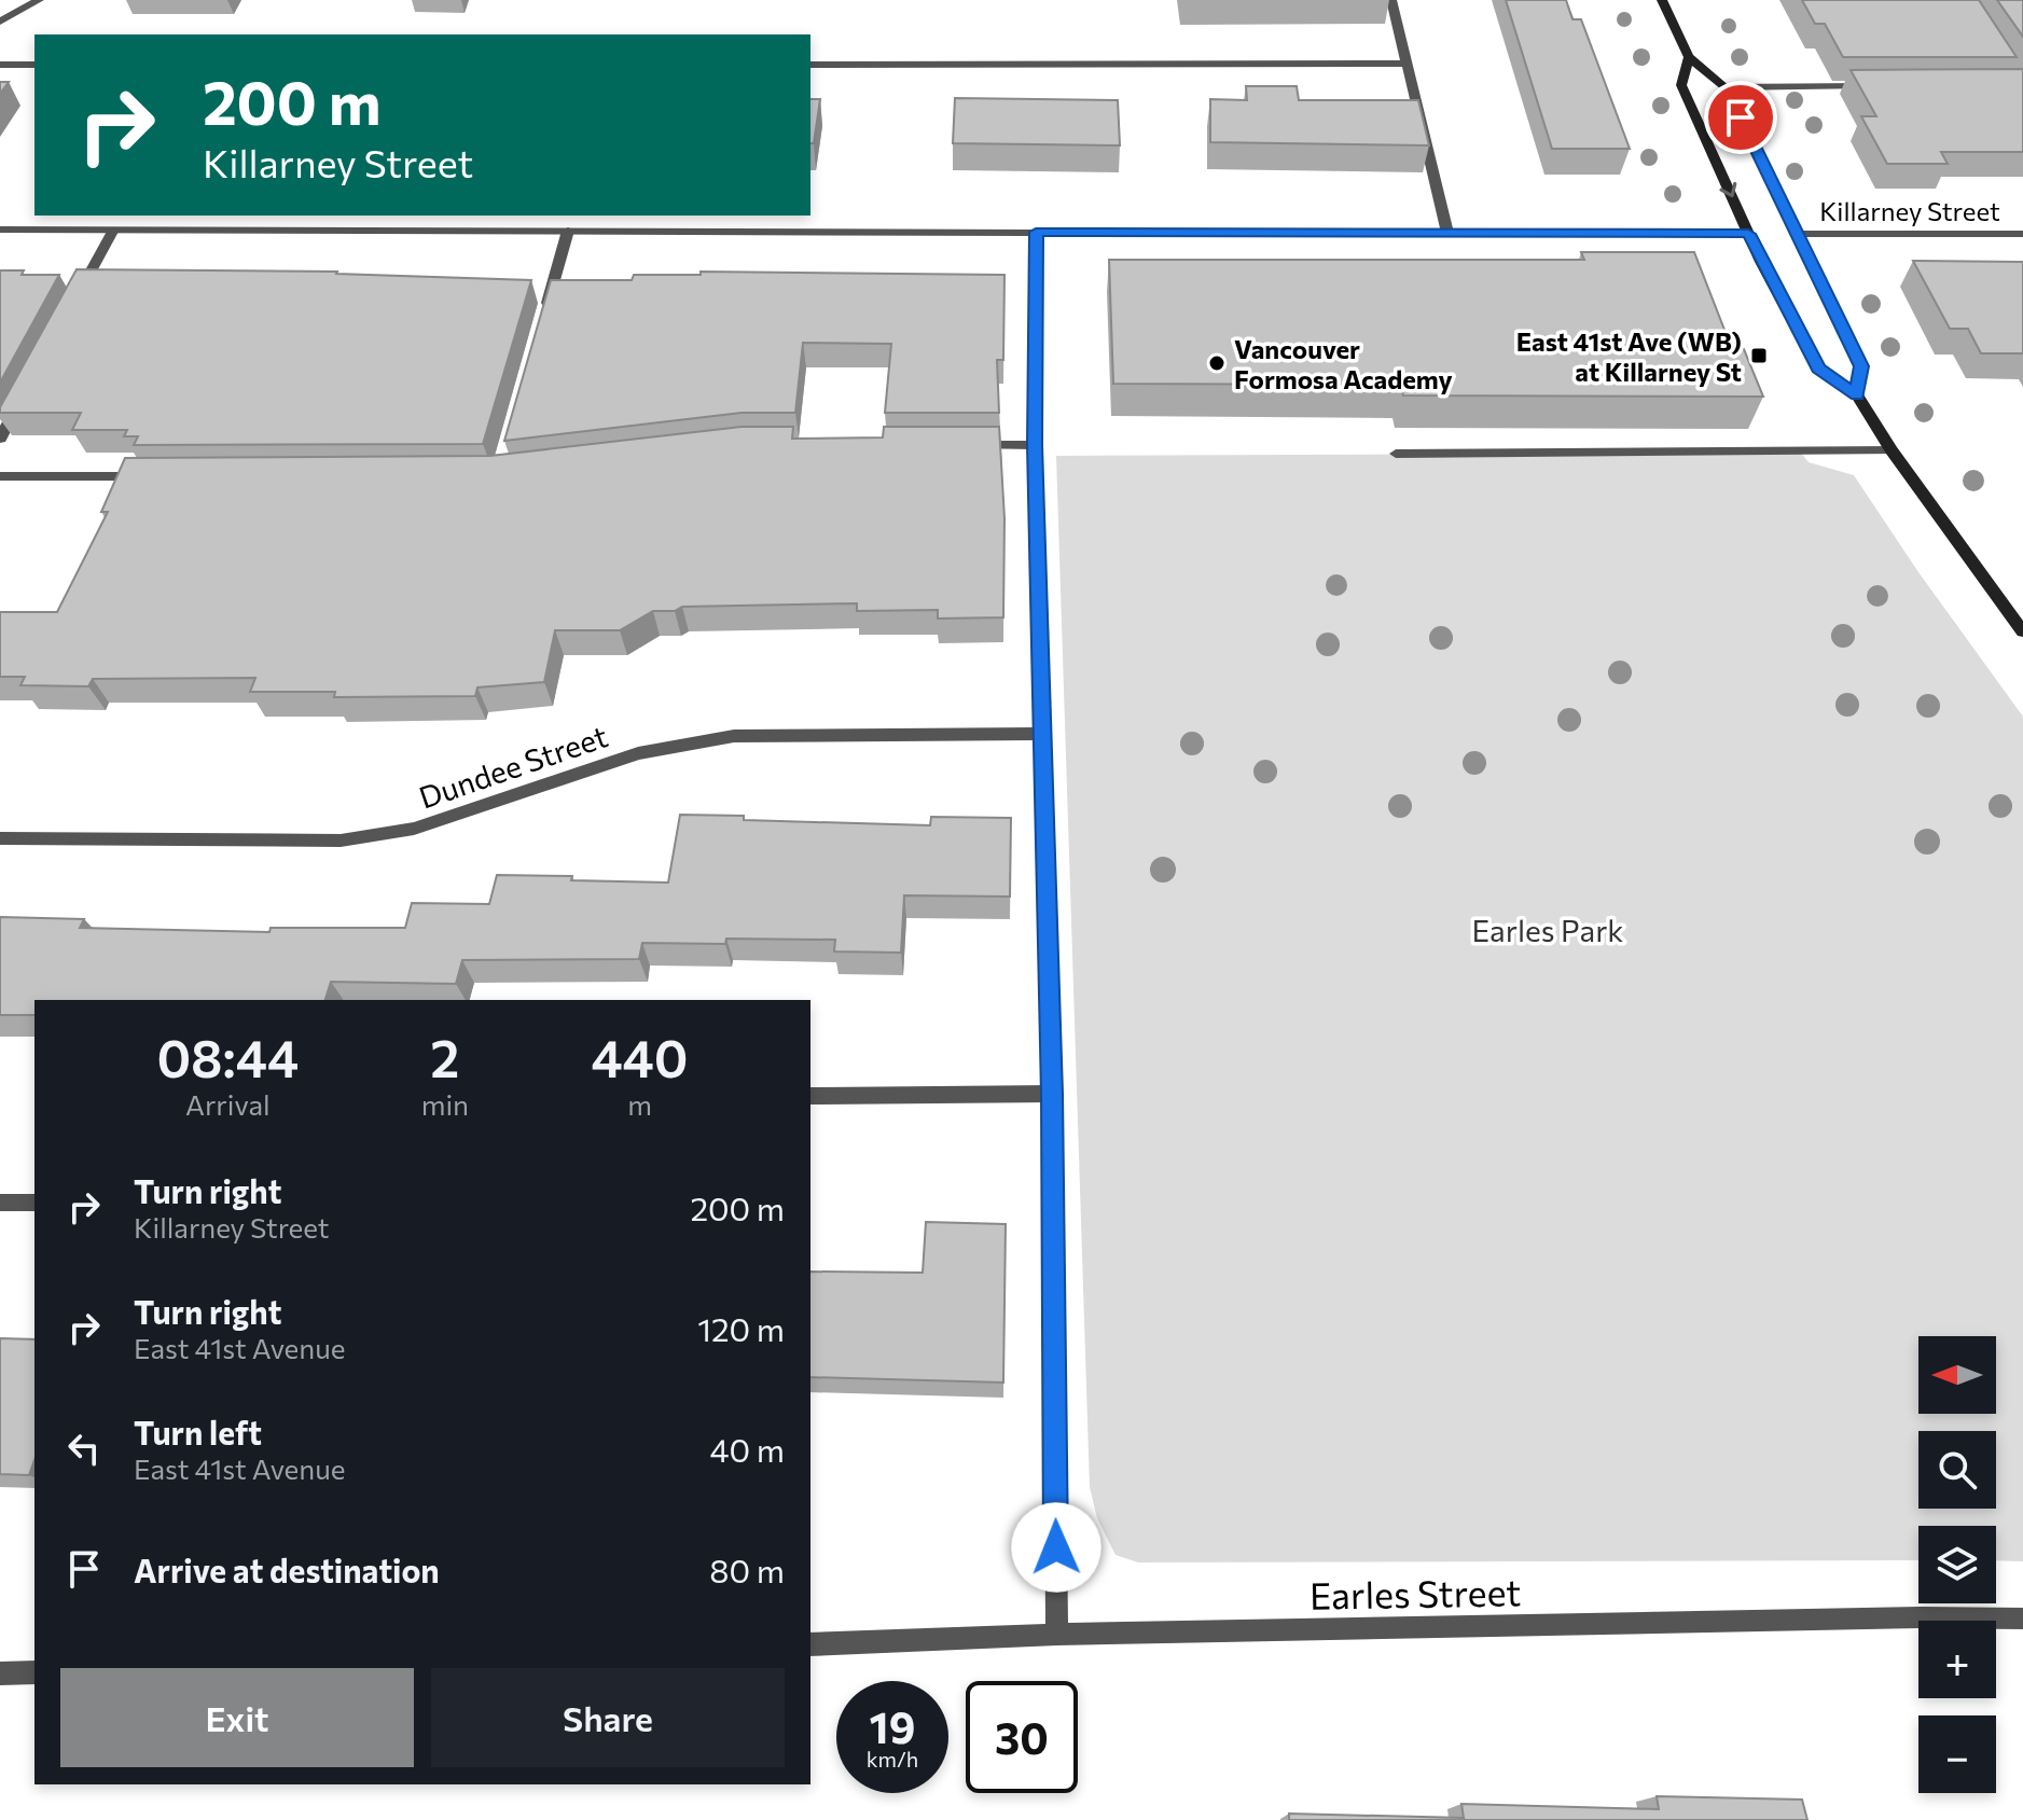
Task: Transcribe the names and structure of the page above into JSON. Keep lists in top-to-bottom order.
{
  "streets": {
    "street": ["Killarney Street", "Dundee Street", "Earles Street"]
  },
  "parks": ["Earles Park"],
  "places": {
    "transit": ["East 41st Ave (WB) at Killarney St"],
    "other": ["Vancouver Formosa Academy"]
  },
  "north": "left",
  "page": {
    "turn": ["200 m", "Killarney Street"],
    "eta": [
      "08:44",
      "Arrival",
      "2",
      "min",
      "440",
      "m"
    ],
    "list": [
      {
        "name": "Turn right",
        "note": "Killarney Street",
        "value": "200 m"
      },
      {
        "name": "Turn right",
        "note": "East 41st Avenue",
        "value": "120 m"
      },
      {
        "name": "Turn left",
        "note": "East 41st Avenue",
        "value": "40 m"
      },
      {
        "name": "Arrive at destination",
        "value": "80 m"
      }
    ],
    "map_buttons": ["+", "−"],
    "buttons": ["Exit", "Share"],
    "speed": "19 km/h",
    "limit": "30"
  }
}
